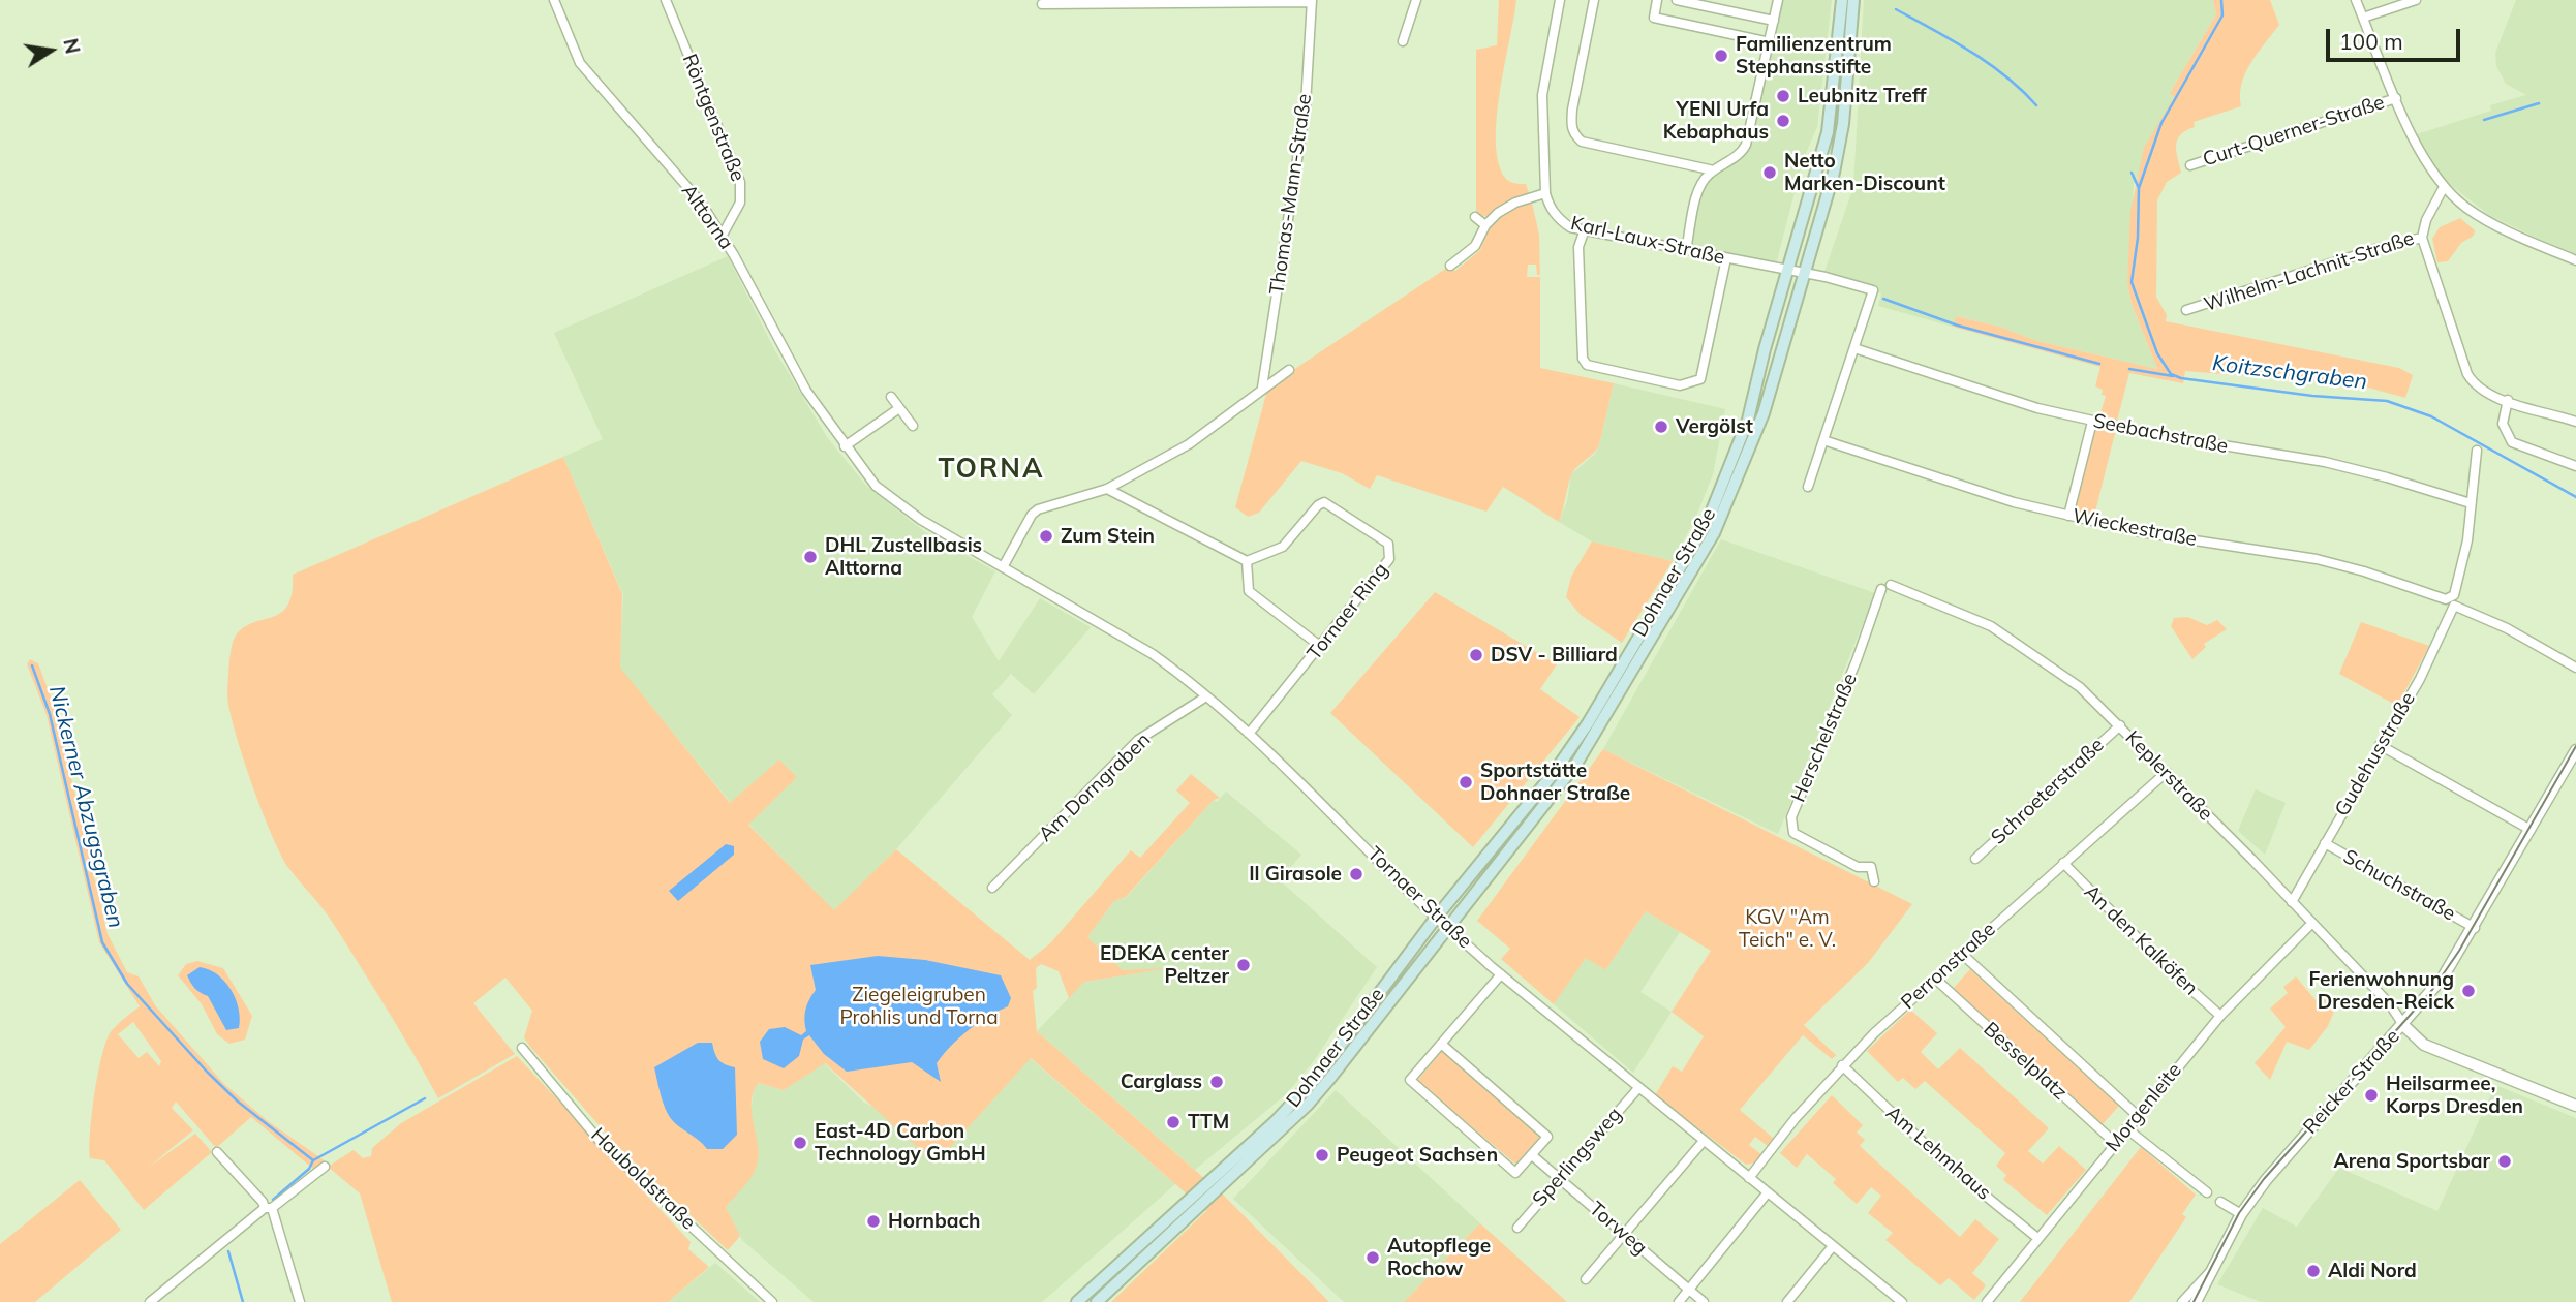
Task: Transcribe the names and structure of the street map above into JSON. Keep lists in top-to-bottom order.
{
  "streets": {
    "main road": ["Dohnaer Straße"],
    "street": [
      "Röntgenstraße",
      "Curt-Querner-Straße",
      "Thomas-Mann-Straße",
      "Alttorna",
      "Karl-Laux-Straße",
      "Wilhelm-Lachnit-Straße",
      "Seebachstraße",
      "Wieckestraße",
      "Tornaer Ring",
      "Herschelstraße",
      "Gudehusstraße",
      "Keplerstraße",
      "Am Dorngraben",
      "Schroeterstraße",
      "Schuchstraße",
      "Tornaer Straße",
      "An den Kalköfen",
      "Perronstraße",
      "Besselplatz",
      "Reicker Straße",
      "Morgenleite",
      "Am Lehmhaus",
      "Sperlingsweg",
      "Hauboldstraße",
      "Torweg"
    ]
  },
  "crossings": [
    ["Röntgenstraße", "Alttorna"],
    ["Alttorna", "Tornaer Straße"],
    ["Karl-Laux-Straße", "Seebachstraße"],
    ["Karl-Laux-Straße", "Dohnaer Straße"],
    ["Seebachstraße", "Gudehusstraße"],
    ["Wieckestraße", "Gudehusstraße"],
    ["Dohnaer Straße", "Tornaer Straße"],
    ["Tornaer Ring", "Tornaer Straße"],
    ["Gudehusstraße", "Keplerstraße"],
    ["Gudehusstraße", "Schuchstraße"],
    ["Keplerstraße", "Schroeterstraße"],
    ["Keplerstraße", "Perronstraße"],
    ["Keplerstraße", "Reicker Straße"],
    ["Keplerstraße", "Morgenleite"],
    ["Am Dorngraben", "Tornaer Straße"],
    ["Schuchstraße", "Reicker Straße"],
    ["Tornaer Straße", "Perronstraße"],
    ["Tornaer Straße", "Sperlingsweg"],
    ["An den Kalköfen", "Perronstraße"],
    ["An den Kalköfen", "Morgenleite"],
    ["Perronstraße", "Besselplatz"],
    ["Perronstraße", "Am Lehmhaus"],
    ["Besselplatz", "Morgenleite"],
    ["Morgenleite", "Am Lehmhaus"],
    ["Sperlingsweg", "Torweg"]
  ],
  "districts": ["TORNA"],
  "water": ["Koitzschgraben", "Nickerner Abzugsgraben"],
  "parks": ["KGV \"Am Teich\" e. V.", "Ziegeleigruben Prohlis und Torna"],
  "places": [
    "Familienzentrum Stephansstifte",
    "Leubnitz Treff",
    "YENI Urfa Kebaphaus",
    "Netto Marken-Discount",
    "Vergölst",
    "Zum Stein",
    "DHL Zustellbasis Alttorna",
    "DSV - Billiard",
    "Sportstätte Dohnaer Straße",
    "Il Girasole",
    "EDEKA center Peltzer",
    "Ferienwohnung Dresden-Reick",
    "Carglass",
    "Heilsarmee, Korps Dresden",
    "TTM",
    "East-4D Carbon Technology GmbH",
    "Peugeot Sachsen",
    "Arena Sportsbar",
    "Hornbach",
    "Autopflege Rochow",
    "Aldi Nord"
  ],
  "scale_bar": "100 m",
  "north": "right"
}
